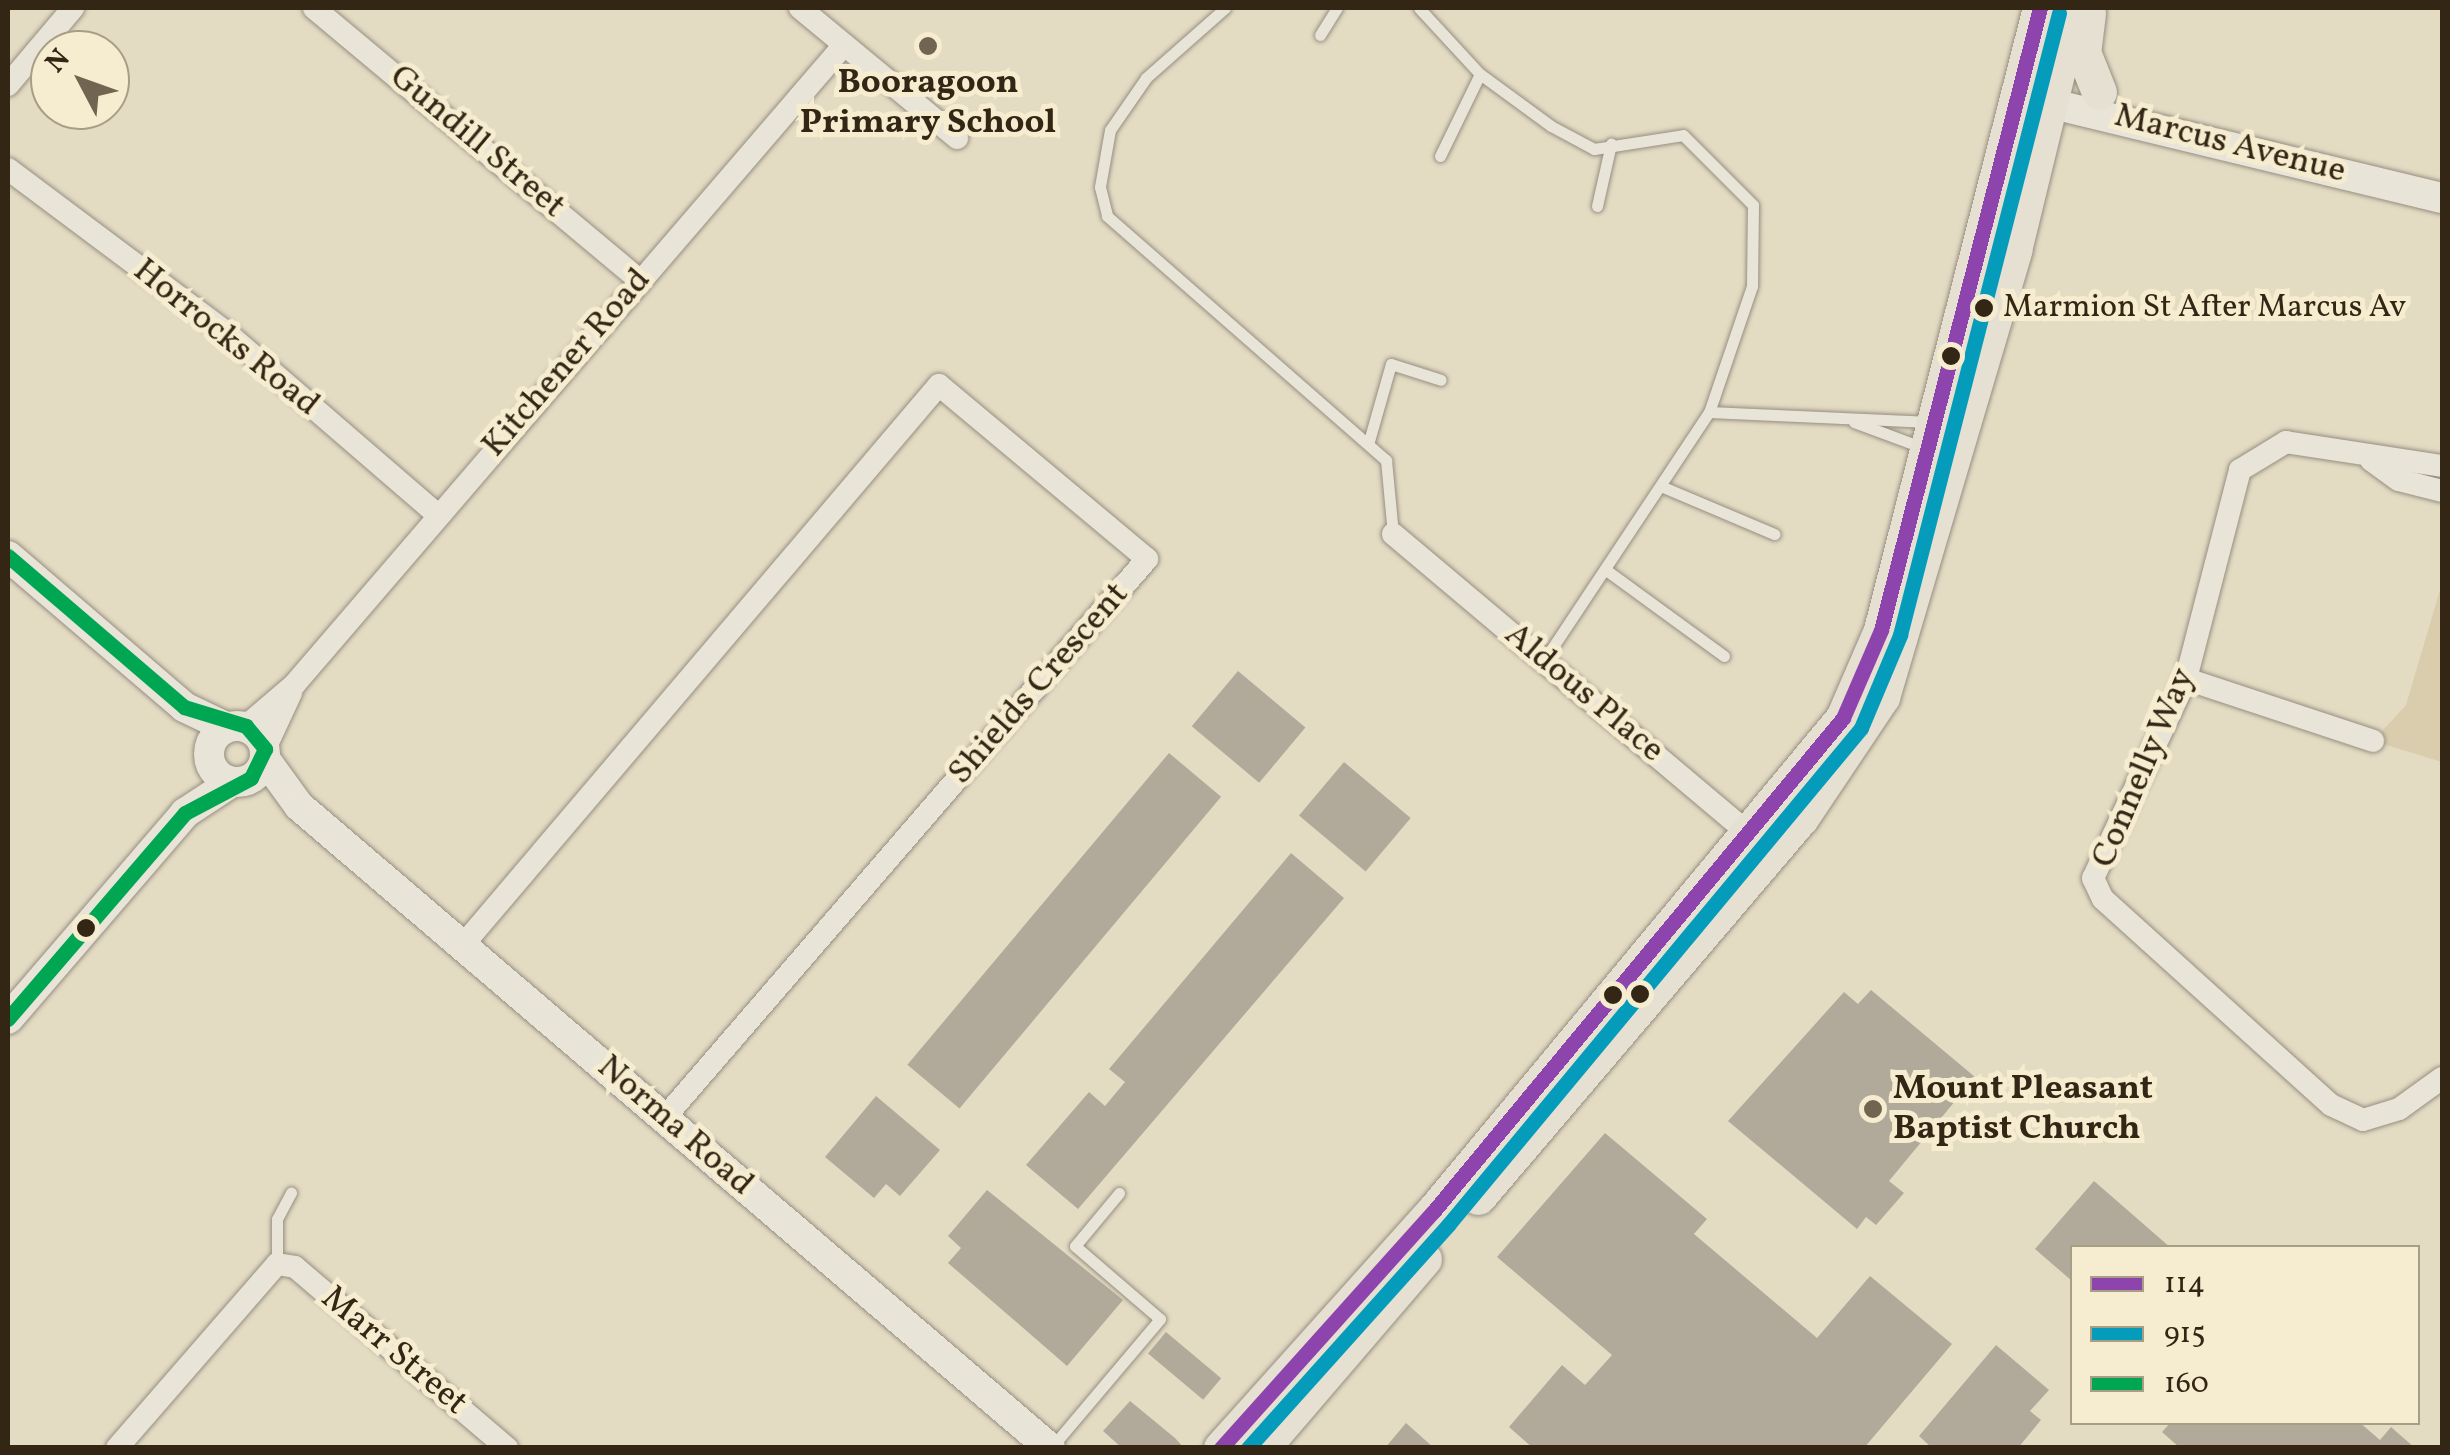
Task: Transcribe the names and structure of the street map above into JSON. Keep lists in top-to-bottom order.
{
  "streets": {
    "street": [
      "Gundill Street",
      "Marcus Avenue",
      "Horrocks Road",
      "Kitchener Road",
      "Shields Crescent",
      "Aldous Place",
      "Connelly Way",
      "Norma Road",
      "Marr Street"
    ]
  },
  "crossings": [
    ["Gundill Street", "Kitchener Road"],
    ["Horrocks Road", "Kitchener Road"],
    ["Kitchener Road", "Norma Road"],
    ["Shields Crescent", "Norma Road"]
  ],
  "places": ["Booragoon Primary School", "Marmion St After Marcus Av", "Mount Pleasant Baptist Church"],
  "lines": ["transit line 114", "transit line 915", "transit line 160"],
  "legend": ["114", "915", "160"],
  "north": "top left"
}
